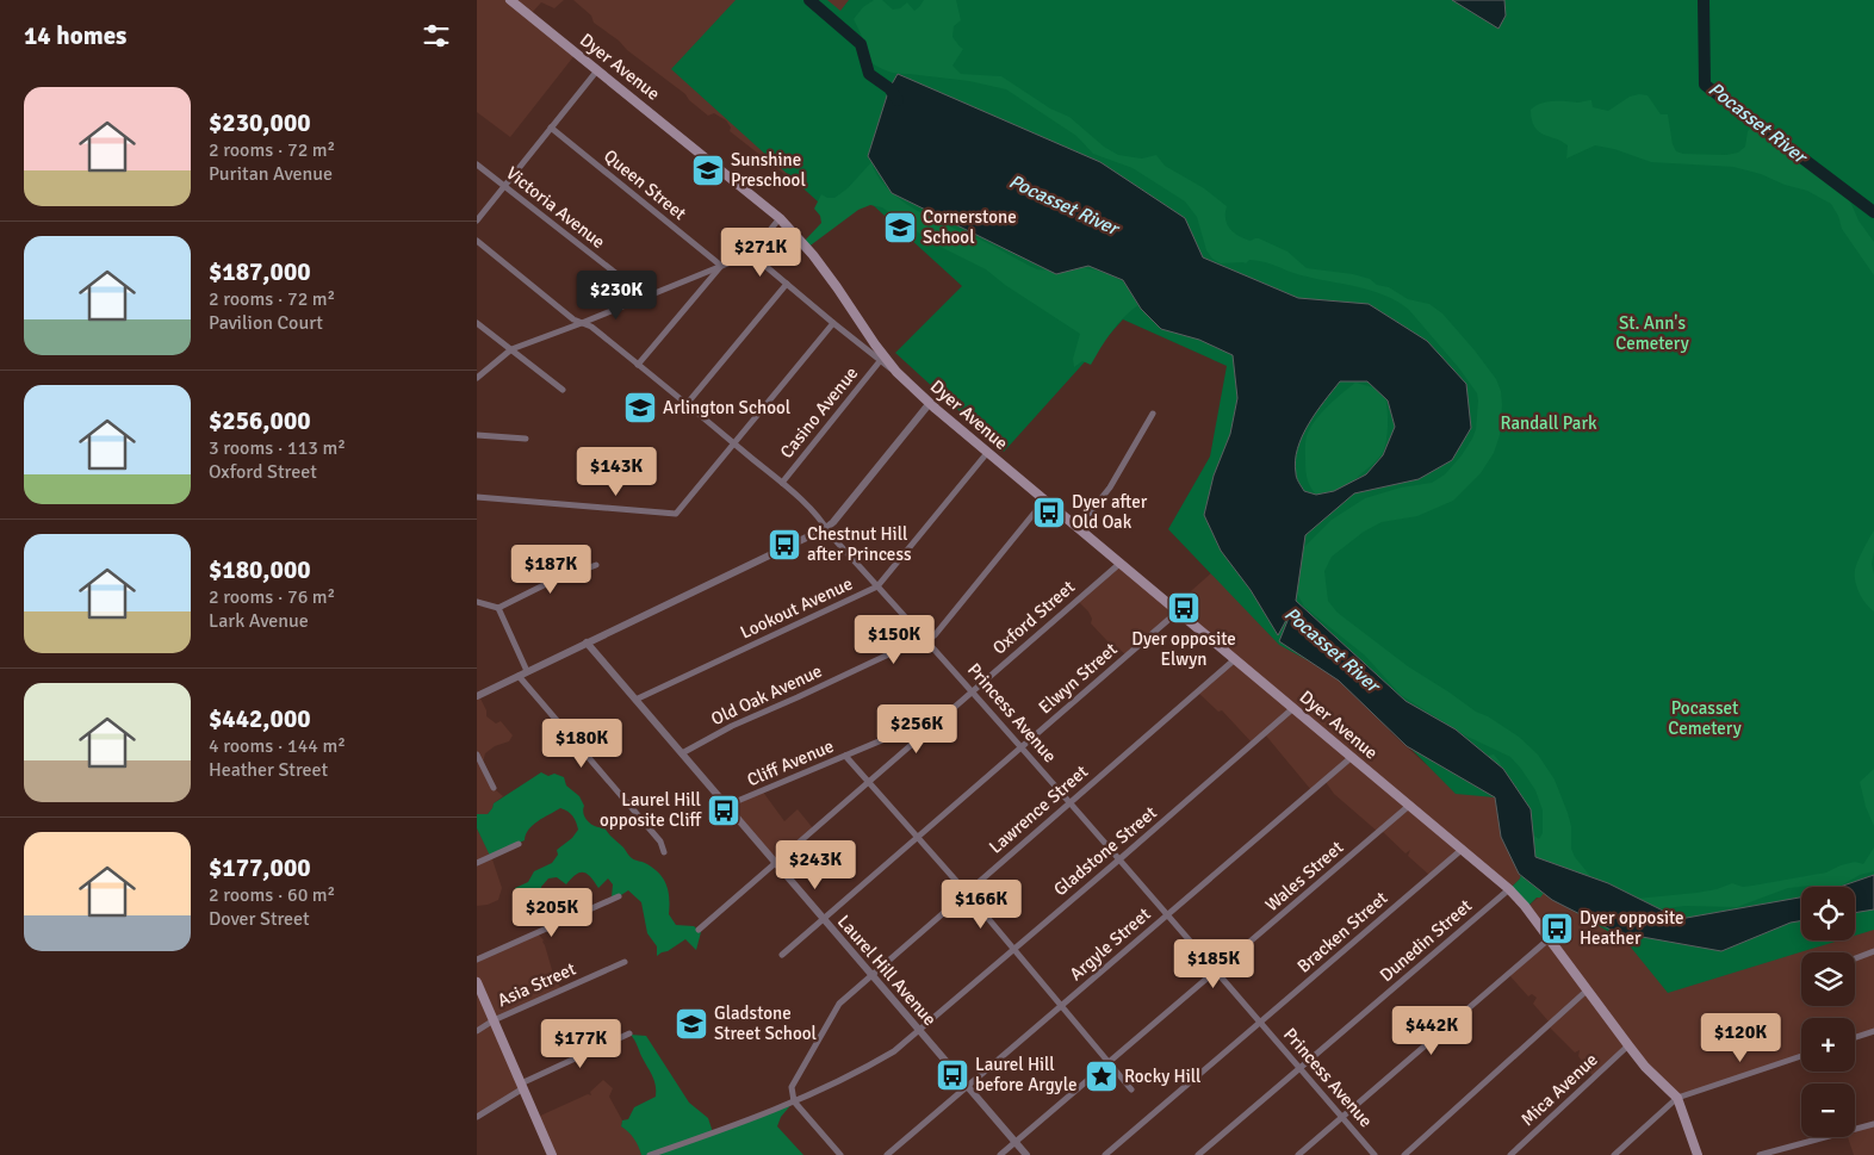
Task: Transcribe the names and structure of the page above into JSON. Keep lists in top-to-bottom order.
{
  "streets": {
    "main road": ["Dyer Avenue"],
    "street": [
      "Queen Street",
      "Victoria Avenue",
      "Casino Avenue",
      "Lookout Avenue",
      "Oxford Street",
      "Elwyn Street",
      "Old Oak Avenue",
      "Princess Avenue",
      "Cliff Avenue",
      "Lawrence Street",
      "Gladstone Street",
      "Wales Street",
      "Bracken Street",
      "Dunedin Street",
      "Argyle Street",
      "Laurel Hill Avenue",
      "Asia Street",
      "Mica Avenue"
    ]
  },
  "crossings": [
    ["Dyer Avenue", "Casino Avenue"],
    ["Dyer Avenue", "Lookout Avenue"],
    ["Dyer Avenue", "Oxford Street"],
    ["Dyer Avenue", "Elwyn Street"],
    ["Dyer Avenue", "Old Oak Avenue"],
    ["Dyer Avenue", "Lawrence Street"],
    ["Dyer Avenue", "Gladstone Street"],
    ["Dyer Avenue", "Wales Street"],
    ["Dyer Avenue", "Bracken Street"],
    ["Dyer Avenue", "Dunedin Street"],
    ["Dyer Avenue", "Argyle Street"],
    ["Dyer Avenue", "Mica Avenue"],
    ["Casino Avenue", "Princess Avenue"],
    ["Lookout Avenue", "Princess Avenue"],
    ["Lookout Avenue", "Laurel Hill Avenue"],
    ["Oxford Street", "Princess Avenue"],
    ["Oxford Street", "Cliff Avenue"],
    ["Oxford Street", "Laurel Hill Avenue"],
    ["Elwyn Street", "Princess Avenue"],
    ["Elwyn Street", "Laurel Hill Avenue"],
    ["Old Oak Avenue", "Princess Avenue"],
    ["Old Oak Avenue", "Laurel Hill Avenue"],
    ["Princess Avenue", "Lawrence Street"],
    ["Princess Avenue", "Gladstone Street"],
    ["Princess Avenue", "Wales Street"],
    ["Princess Avenue", "Bracken Street"],
    ["Princess Avenue", "Dunedin Street"],
    ["Princess Avenue", "Argyle Street"],
    ["Cliff Avenue", "Laurel Hill Avenue"],
    ["Lawrence Street", "Gladstone Street"],
    ["Lawrence Street", "Laurel Hill Avenue"],
    ["Gladstone Street", "Laurel Hill Avenue"],
    ["Wales Street", "Laurel Hill Avenue"],
    ["Argyle Street", "Laurel Hill Avenue"]
  ],
  "water": ["Pocasset River"],
  "parks": ["St. Ann's Cemetery", "Randall Park", "Pocasset Cemetery"],
  "places": {
    "school or university": [
      "Sunshine Preschool",
      "Cornerstone School",
      "Arlington School",
      "Gladstone Street School"
    ],
    "bus stop": [
      "Dyer after Old Oak",
      "Chestnut Hill after Princess",
      "Dyer opposite Elwyn",
      "Laurel Hill opposite Cliff",
      "Dyer opposite Heather",
      "Laurel Hill before Argyle"
    ],
    "place": ["Rocky Hill"]
  },
  "page": {
    "heading": "14 homes",
    "list": [
      {
        "name": "$230,000",
        "note": "2 rooms · 72 m² · Puritan Avenue"
      },
      {
        "name": "$187,000",
        "note": "2 rooms · 72 m² · Pavilion Court"
      },
      {
        "name": "$256,000",
        "note": "3 rooms · 113 m² · Oxford Street"
      },
      {
        "name": "$180,000",
        "note": "2 rooms · 76 m² · Lark Avenue"
      },
      {
        "name": "$442,000",
        "note": "4 rooms · 144 m² · Heather Street"
      },
      {
        "name": "$177,000",
        "note": "2 rooms · 60 m² · Dover Street"
      }
    ],
    "price": [
      "$271K",
      "$230K",
      "$143K",
      "$187K",
      "$150K",
      "$256K",
      "$180K",
      "$243K",
      "$166K",
      "$205K",
      "$185K",
      "$442K",
      "$120K",
      "$177K"
    ],
    "map_buttons": ["+", "−"]
  }
}
